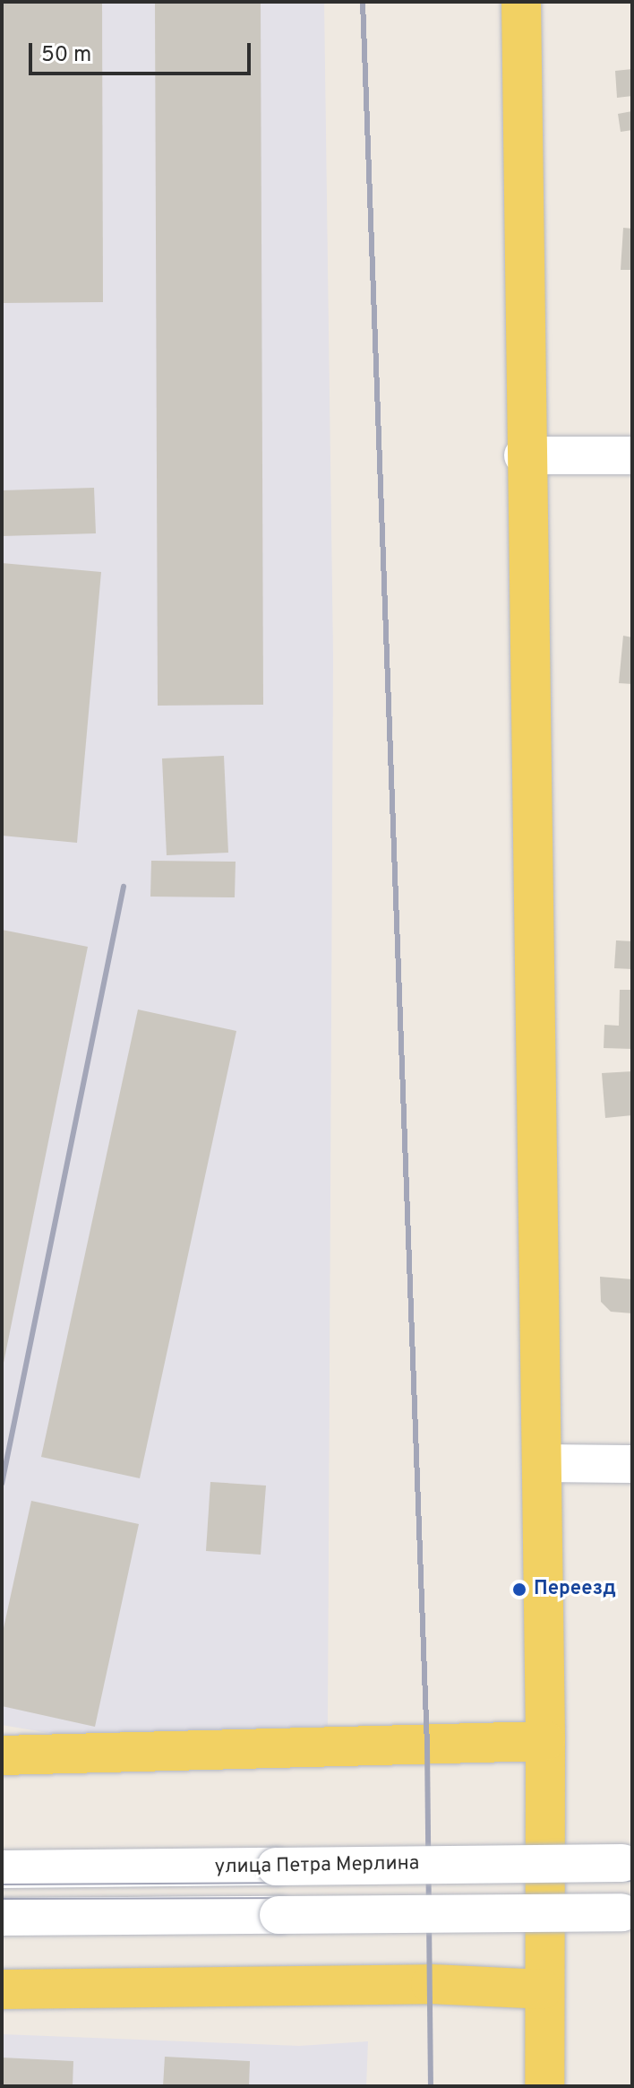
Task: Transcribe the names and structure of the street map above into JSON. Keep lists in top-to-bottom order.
{
  "streets": {
    "street": ["улица Петра Мерлина"]
  },
  "places": ["Переезд"],
  "scale_bar": "50 m"
}
